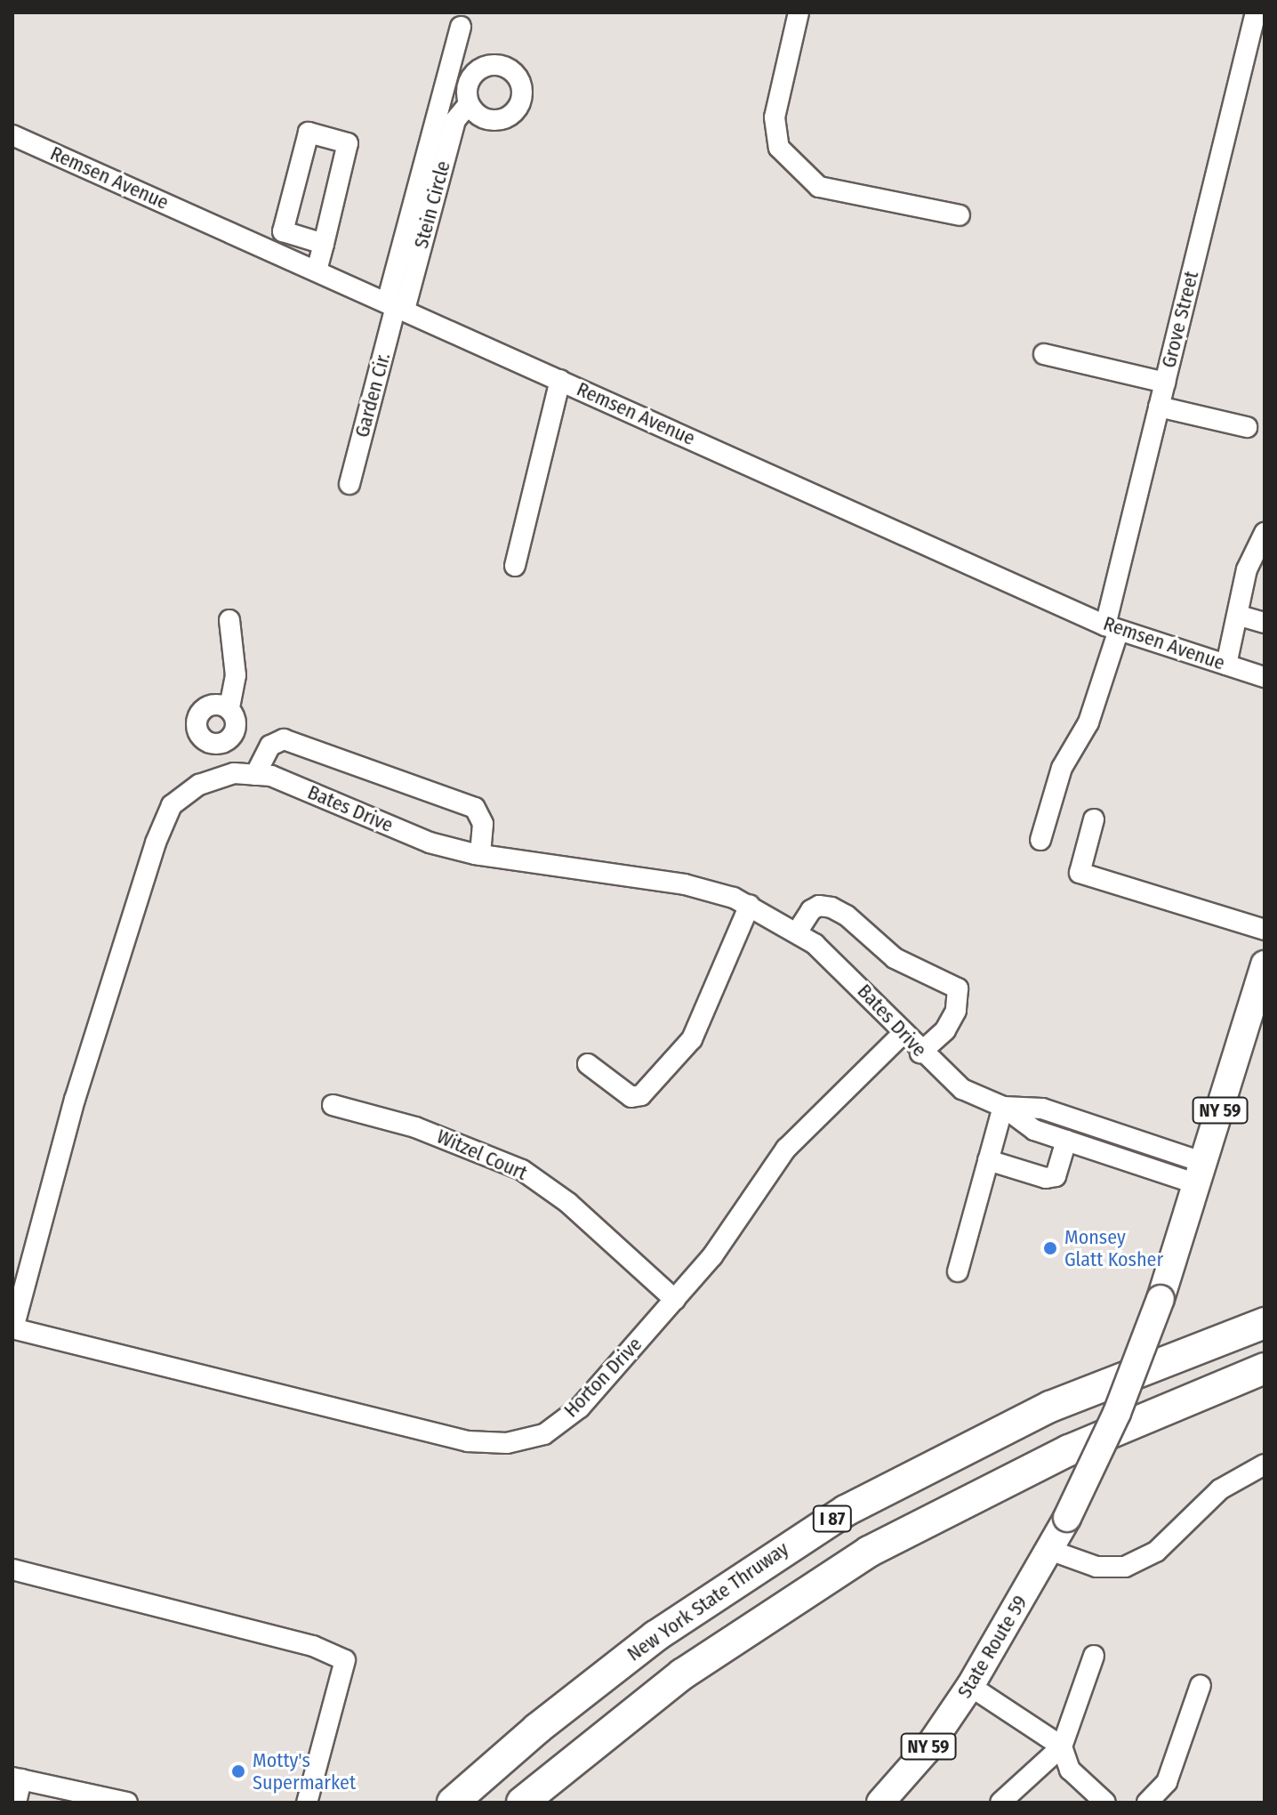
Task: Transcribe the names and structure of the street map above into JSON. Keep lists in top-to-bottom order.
{
  "streets": {
    "highway": ["I 87", "New York State Thruway"],
    "main road": ["NY 59", "State Route 59"],
    "street": [
      "Remsen Avenue",
      "Stein Circle",
      "Grove Street",
      "Garden Cir.",
      "Bates Drive",
      "Witzel Court",
      "Horton Drive"
    ]
  },
  "crossings": [
    ["Remsen Avenue", "Stein Circle"],
    ["Remsen Avenue", "Grove Street"],
    ["Remsen Avenue", "Garden Cir."],
    ["Stein Circle", "Garden Cir."],
    ["Bates Drive", "NY 59"],
    ["Bates Drive", "Horton Drive"],
    ["Bates Drive", "State Route 59"],
    ["NY 59", "State Route 59"],
    ["Witzel Court", "Horton Drive"]
  ],
  "places": ["Monsey Glatt Kosher", "Motty's Supermarket"]
}
